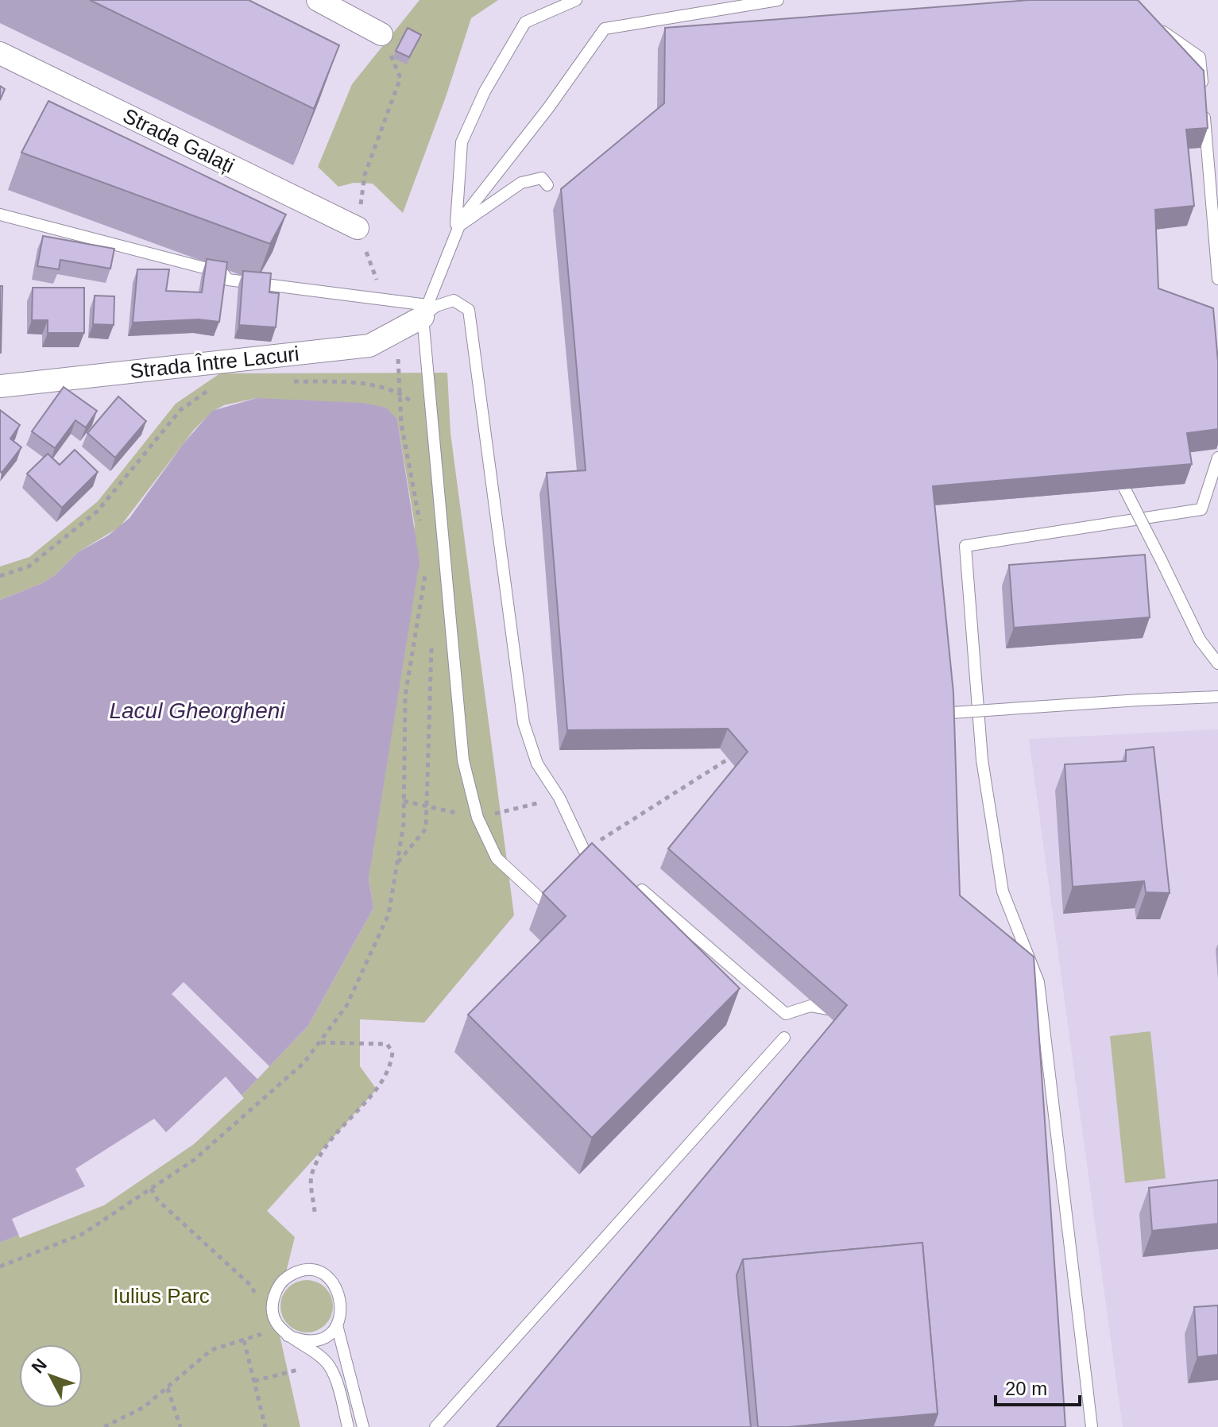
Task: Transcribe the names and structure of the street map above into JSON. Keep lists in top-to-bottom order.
{
  "streets": {
    "street": ["Strada Galați", "Strada Între Lacuri"]
  },
  "water": ["Lacul Gheorgheni"],
  "parks": ["Iulius Parc"],
  "scale_bar": "20 m",
  "north": "top left"
}
